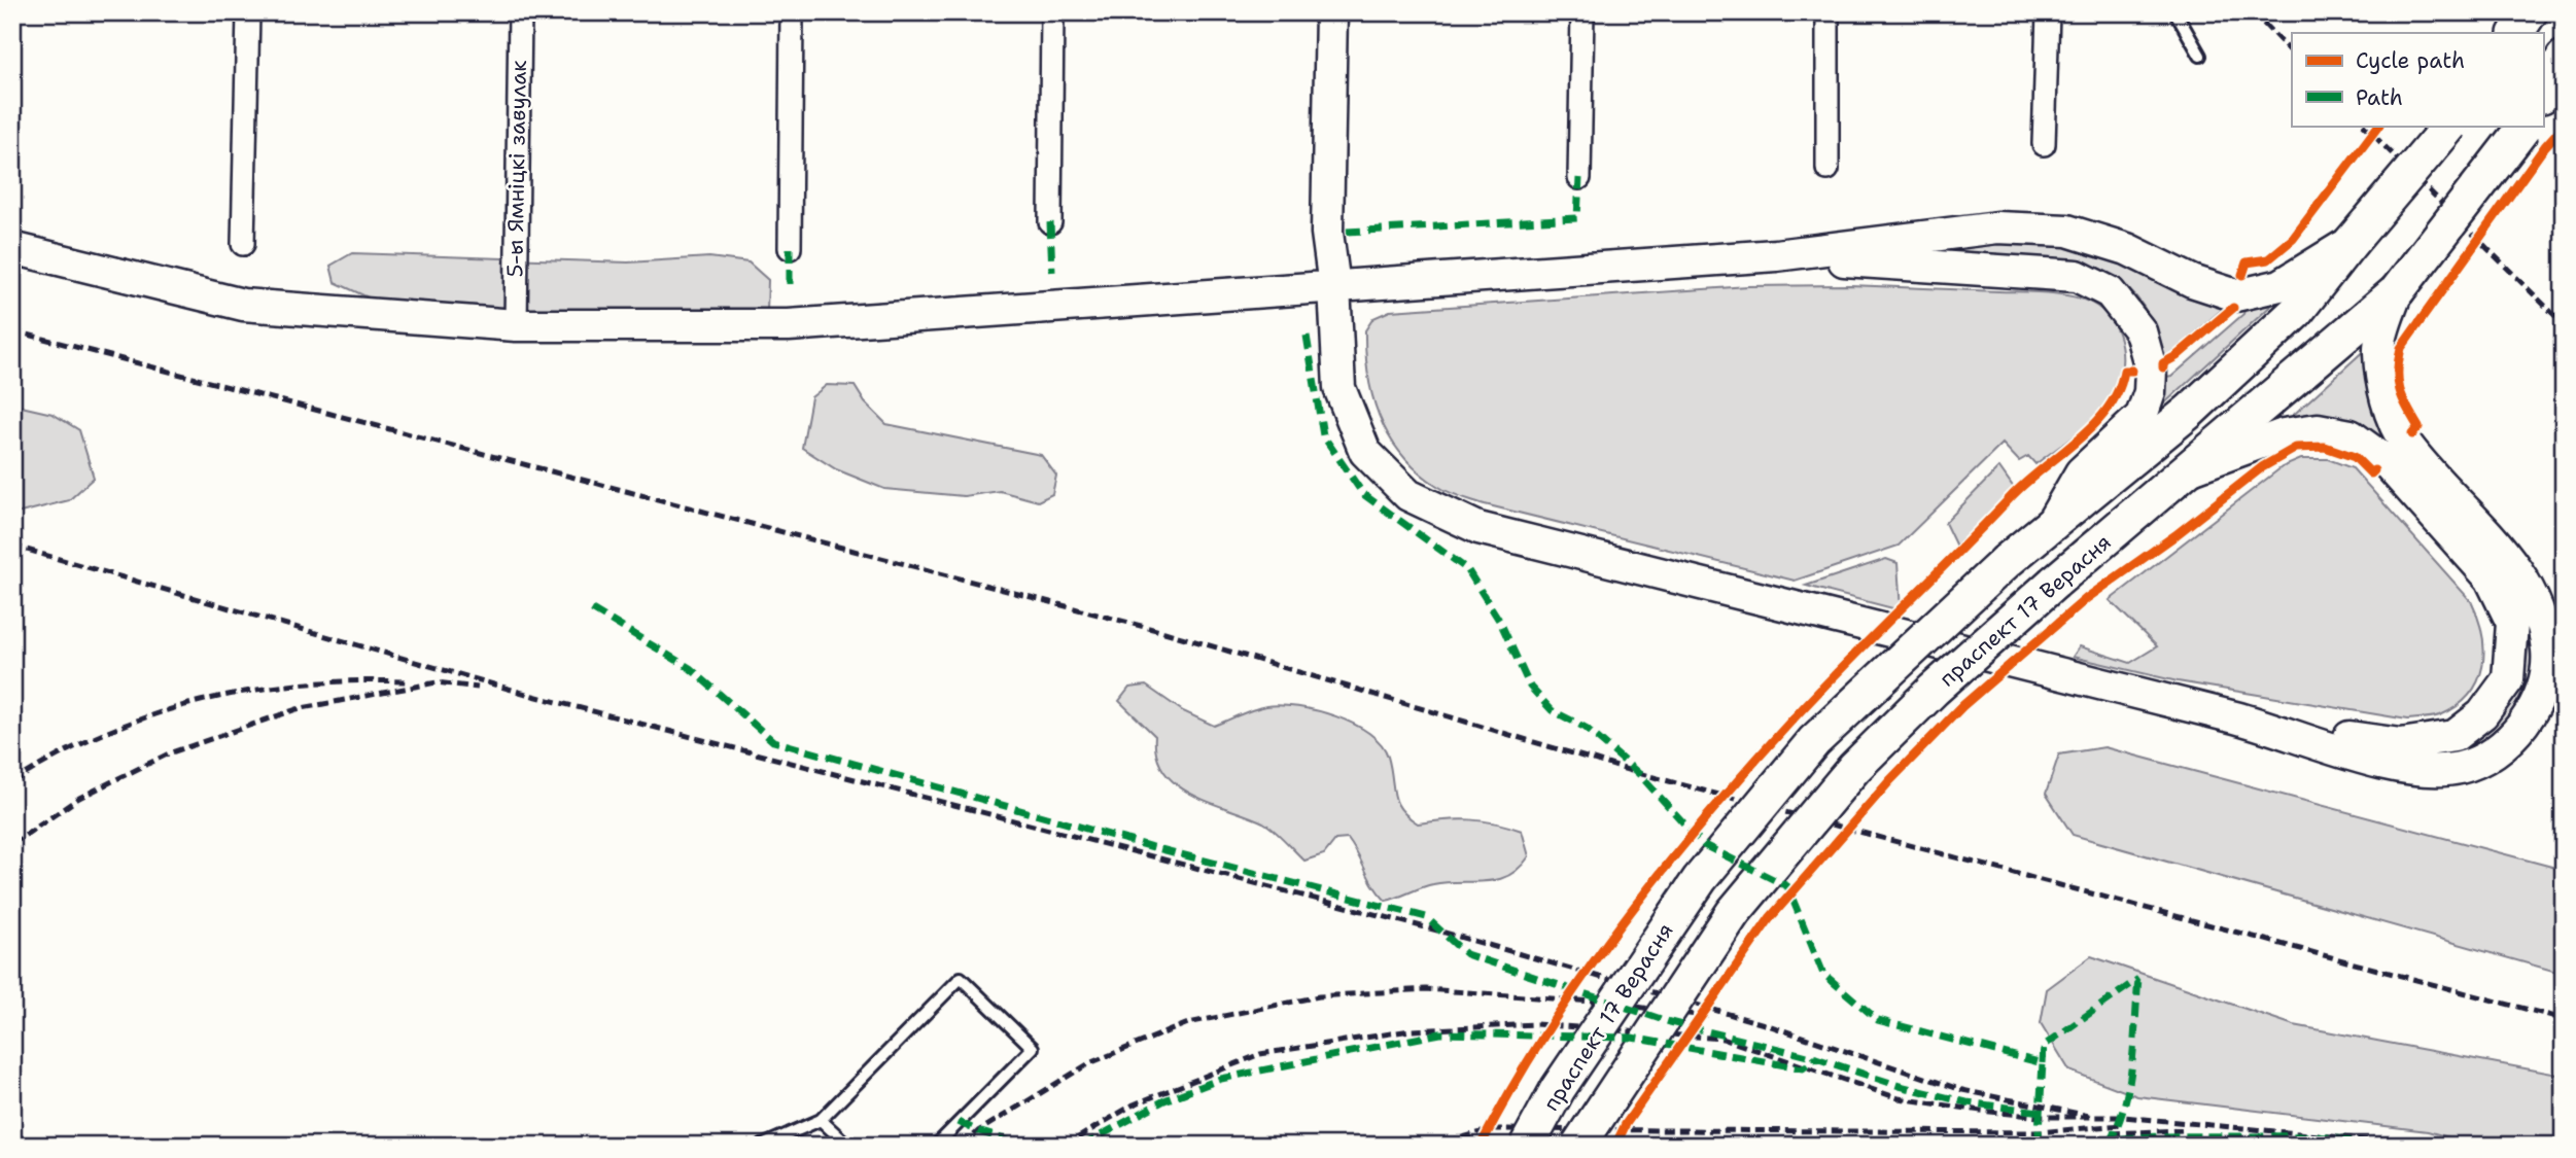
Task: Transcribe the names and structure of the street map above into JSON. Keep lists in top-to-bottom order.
{
  "streets": {
    "main road": ["праспект 17 Верасня"],
    "street": ["5-ы Ямніцкі завулак"]
  },
  "legend": ["Cycle path", "Path"]
}
